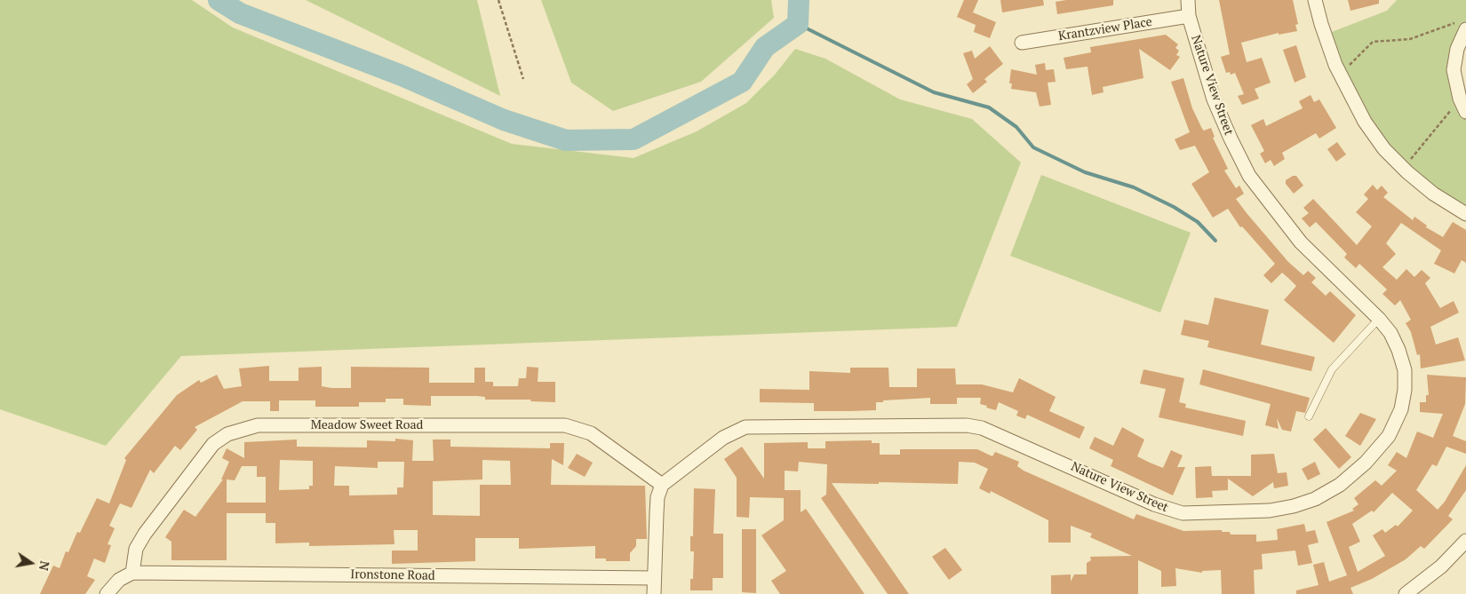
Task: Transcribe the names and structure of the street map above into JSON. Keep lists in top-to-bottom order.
{
  "streets": {
    "street": [
      "Krantzview Place",
      "Nature View Street",
      "Meadow Sweet Road",
      "Ironstone Road"
    ]
  },
  "crossings": [
    ["Krantzview Place", "Nature View Street"],
    ["Nature View Street", "Meadow Sweet Road"],
    ["Meadow Sweet Road", "Ironstone Road"]
  ],
  "north": "right"
}
